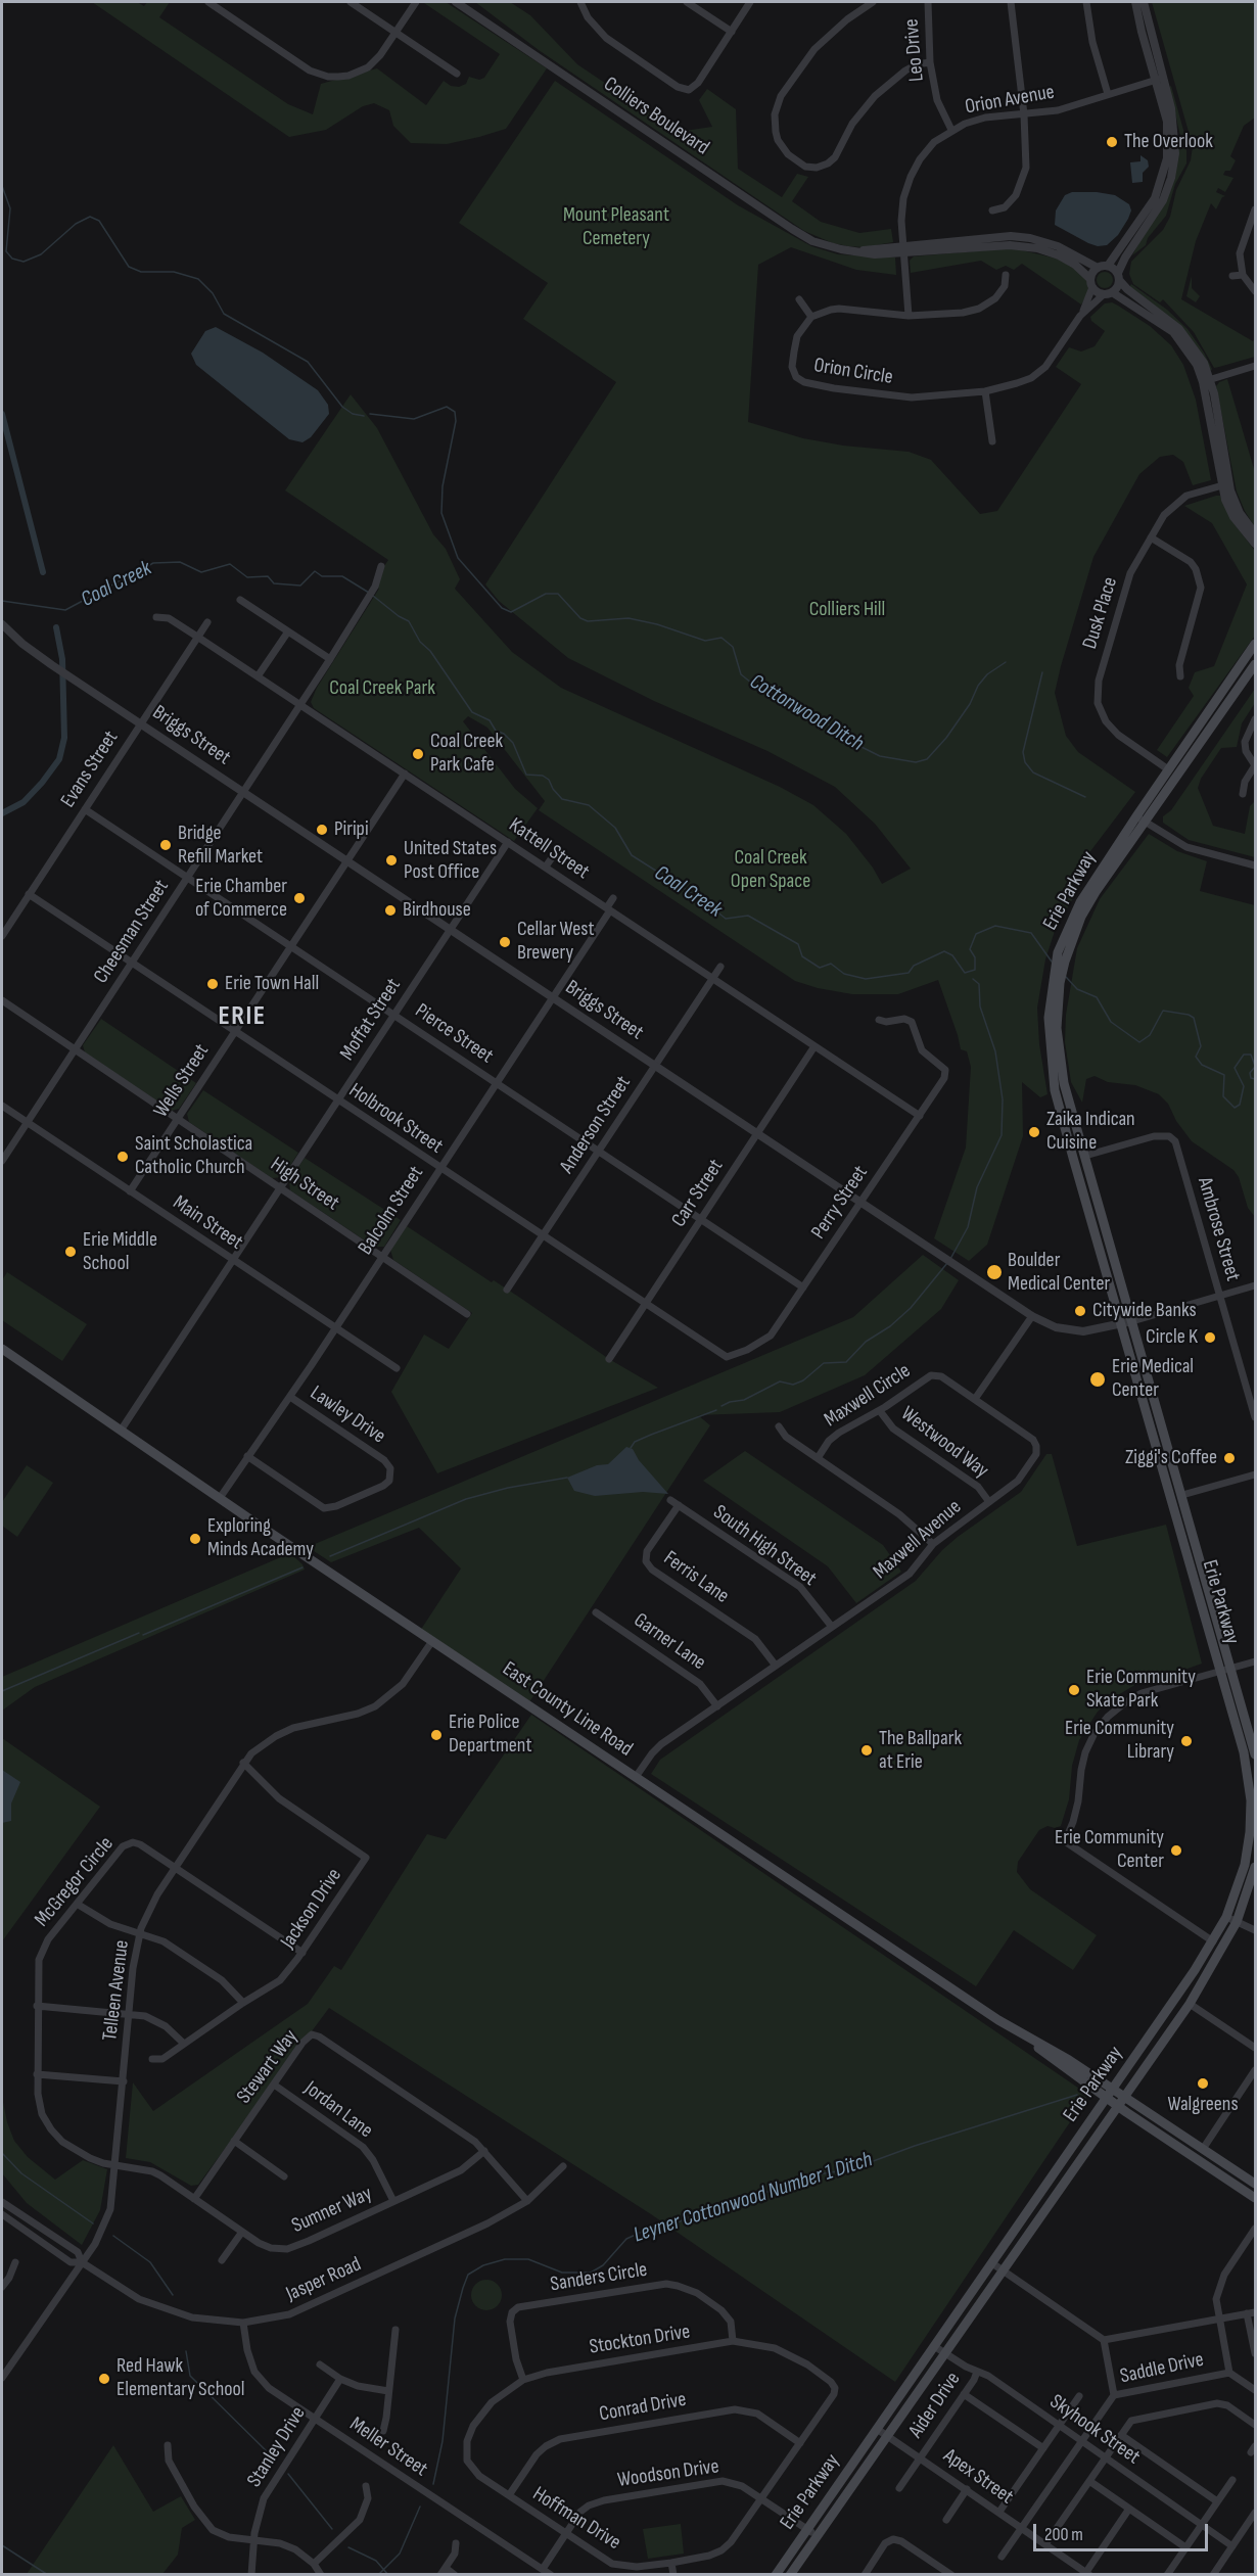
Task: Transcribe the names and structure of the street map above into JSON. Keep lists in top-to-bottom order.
{
  "streets": {
    "main road": ["Erie Parkway", "East County Line Road"],
    "street": [
      "Leo Drive",
      "Orion Avenue",
      "Colliers Boulevard",
      "Orion Circle",
      "Dusk Place",
      "Briggs Street",
      "Evans Street",
      "Kattell Street",
      "Cheesman Street",
      "Moffat Street",
      "Pierce Street",
      "Wells Street",
      "Holbrook Street",
      "Anderson Street",
      "High Street",
      "Carr Street",
      "Perry Street",
      "Balcolm Street",
      "Main Street",
      "Ambrose Street",
      "Maxwell Circle",
      "Lawley Drive",
      "Westwood Way",
      "Maxwell Avenue",
      "South High Street",
      "Ferris Lane",
      "Garner Lane",
      "McGregor Circle",
      "Jackson Drive",
      "Telleen Avenue",
      "Stewart Way",
      "Jordan Lane",
      "Sumner Way",
      "Sanders Circle",
      "Jasper Road",
      "Stockton Drive",
      "Saddle Drive",
      "Aider Drive",
      "Conrad Drive",
      "Skyhook Street",
      "Stanley Drive",
      "Meller Street",
      "Woodson Drive",
      "Apex Street",
      "Hoffman Drive"
    ]
  },
  "crossings": [
    ["Leo Drive", "Orion Avenue"],
    ["Orion Avenue", "Colliers Boulevard"],
    ["Colliers Boulevard", "Orion Circle"],
    ["Dusk Place", "Erie Parkway"],
    ["Briggs Street", "Evans Street"],
    ["Briggs Street", "Erie Parkway"],
    ["Briggs Street", "Cheesman Street"],
    ["Briggs Street", "Moffat Street"],
    ["Briggs Street", "Wells Street"],
    ["Briggs Street", "Anderson Street"],
    ["Briggs Street", "Carr Street"],
    ["Briggs Street", "Perry Street"],
    ["Briggs Street", "Balcolm Street"],
    ["Evans Street", "Kattell Street"],
    ["Evans Street", "Pierce Street"],
    ["Evans Street", "Holbrook Street"],
    ["Kattell Street", "Cheesman Street"],
    ["Kattell Street", "Moffat Street"],
    ["Kattell Street", "Wells Street"],
    ["Kattell Street", "Anderson Street"],
    ["Kattell Street", "Carr Street"],
    ["Kattell Street", "Perry Street"],
    ["Kattell Street", "Balcolm Street"],
    ["Erie Parkway", "Ambrose Street"],
    ["Erie Parkway", "East County Line Road"],
    ["Erie Parkway", "Skyhook Street"],
    ["Erie Parkway", "Woodson Drive"],
    ["Erie Parkway", "Apex Street"],
    ["Cheesman Street", "Pierce Street"],
    ["Cheesman Street", "Holbrook Street"],
    ["Cheesman Street", "High Street"],
    ["Cheesman Street", "Main Street"],
    ["Moffat Street", "Pierce Street"],
    ["Moffat Street", "Holbrook Street"],
    ["Moffat Street", "High Street"],
    ["Moffat Street", "Main Street"],
    ["Moffat Street", "East County Line Road"],
    ["Pierce Street", "Wells Street"],
    ["Pierce Street", "Anderson Street"],
    ["Pierce Street", "Carr Street"],
    ["Pierce Street", "Perry Street"],
    ["Pierce Street", "Balcolm Street"],
    ["Wells Street", "Holbrook Street"],
    ["Wells Street", "High Street"],
    ["Wells Street", "Main Street"],
    ["Holbrook Street", "Anderson Street"],
    ["Holbrook Street", "Carr Street"],
    ["Holbrook Street", "Perry Street"],
    ["Holbrook Street", "Balcolm Street"],
    ["High Street", "Balcolm Street"],
    ["Balcolm Street", "Main Street"],
    ["Balcolm Street", "Lawley Drive"],
    ["Balcolm Street", "East County Line Road"],
    ["Maxwell Circle", "Westwood Way"],
    ["Maxwell Circle", "Maxwell Avenue"],
    ["Westwood Way", "Maxwell Avenue"],
    ["Maxwell Avenue", "South High Street"],
    ["Maxwell Avenue", "Ferris Lane"],
    ["Maxwell Avenue", "Garner Lane"],
    ["Maxwell Avenue", "East County Line Road"],
    ["South High Street", "Ferris Lane"],
    ["East County Line Road", "Telleen Avenue"],
    ["McGregor Circle", "Jackson Drive"],
    ["McGregor Circle", "Telleen Avenue"],
    ["McGregor Circle", "Stewart Way"],
    ["McGregor Circle", "Sumner Way"],
    ["Jackson Drive", "Telleen Avenue"],
    ["Telleen Avenue", "Jasper Road"],
    ["Stewart Way", "Jordan Lane"],
    ["Stewart Way", "Sumner Way"],
    ["Jordan Lane", "Sumner Way"],
    ["Sanders Circle", "Stockton Drive"],
    ["Jasper Road", "Meller Street"],
    ["Stockton Drive", "Hoffman Drive"],
    ["Saddle Drive", "Skyhook Street"],
    ["Saddle Drive", "Apex Street"],
    ["Aider Drive", "Skyhook Street"],
    ["Aider Drive", "Apex Street"],
    ["Conrad Drive", "Hoffman Drive"],
    ["Stanley Drive", "Meller Street"],
    ["Meller Street", "Woodson Drive"],
    ["Woodson Drive", "Hoffman Drive"]
  ],
  "districts": ["ERIE"],
  "water": ["Coal Creek", "Cottonwood Ditch", "Leyner Cottonwood Number 1 Ditch"],
  "parks": [
    "Mount Pleasant Cemetery",
    "Colliers Hill",
    "Coal Creek Park",
    "Coal Creek Open Space"
  ],
  "places": [
    "The Overlook",
    "Coal Creek Park Cafe",
    "Piripi",
    "Bridge Refill Market",
    "United States Post Office",
    "Erie Chamber of Commerce",
    "Birdhouse",
    "Cellar West Brewery",
    "Erie Town Hall",
    "Zaika Indican Cuisine",
    "Saint Scholastica Catholic Church",
    "Erie Middle School",
    "Boulder Medical Center",
    "Citywide Banks",
    "Circle K",
    "Erie Medical Center",
    "Ziggi's Coffee",
    "Exploring Minds Academy",
    "Erie Community Skate Park",
    "Erie Police Department",
    "Erie Community Library",
    "The Ballpark at Erie",
    "Erie Community Center",
    "Walgreens",
    "Red Hawk Elementary School"
  ],
  "scale_bar": "200 m"
}
